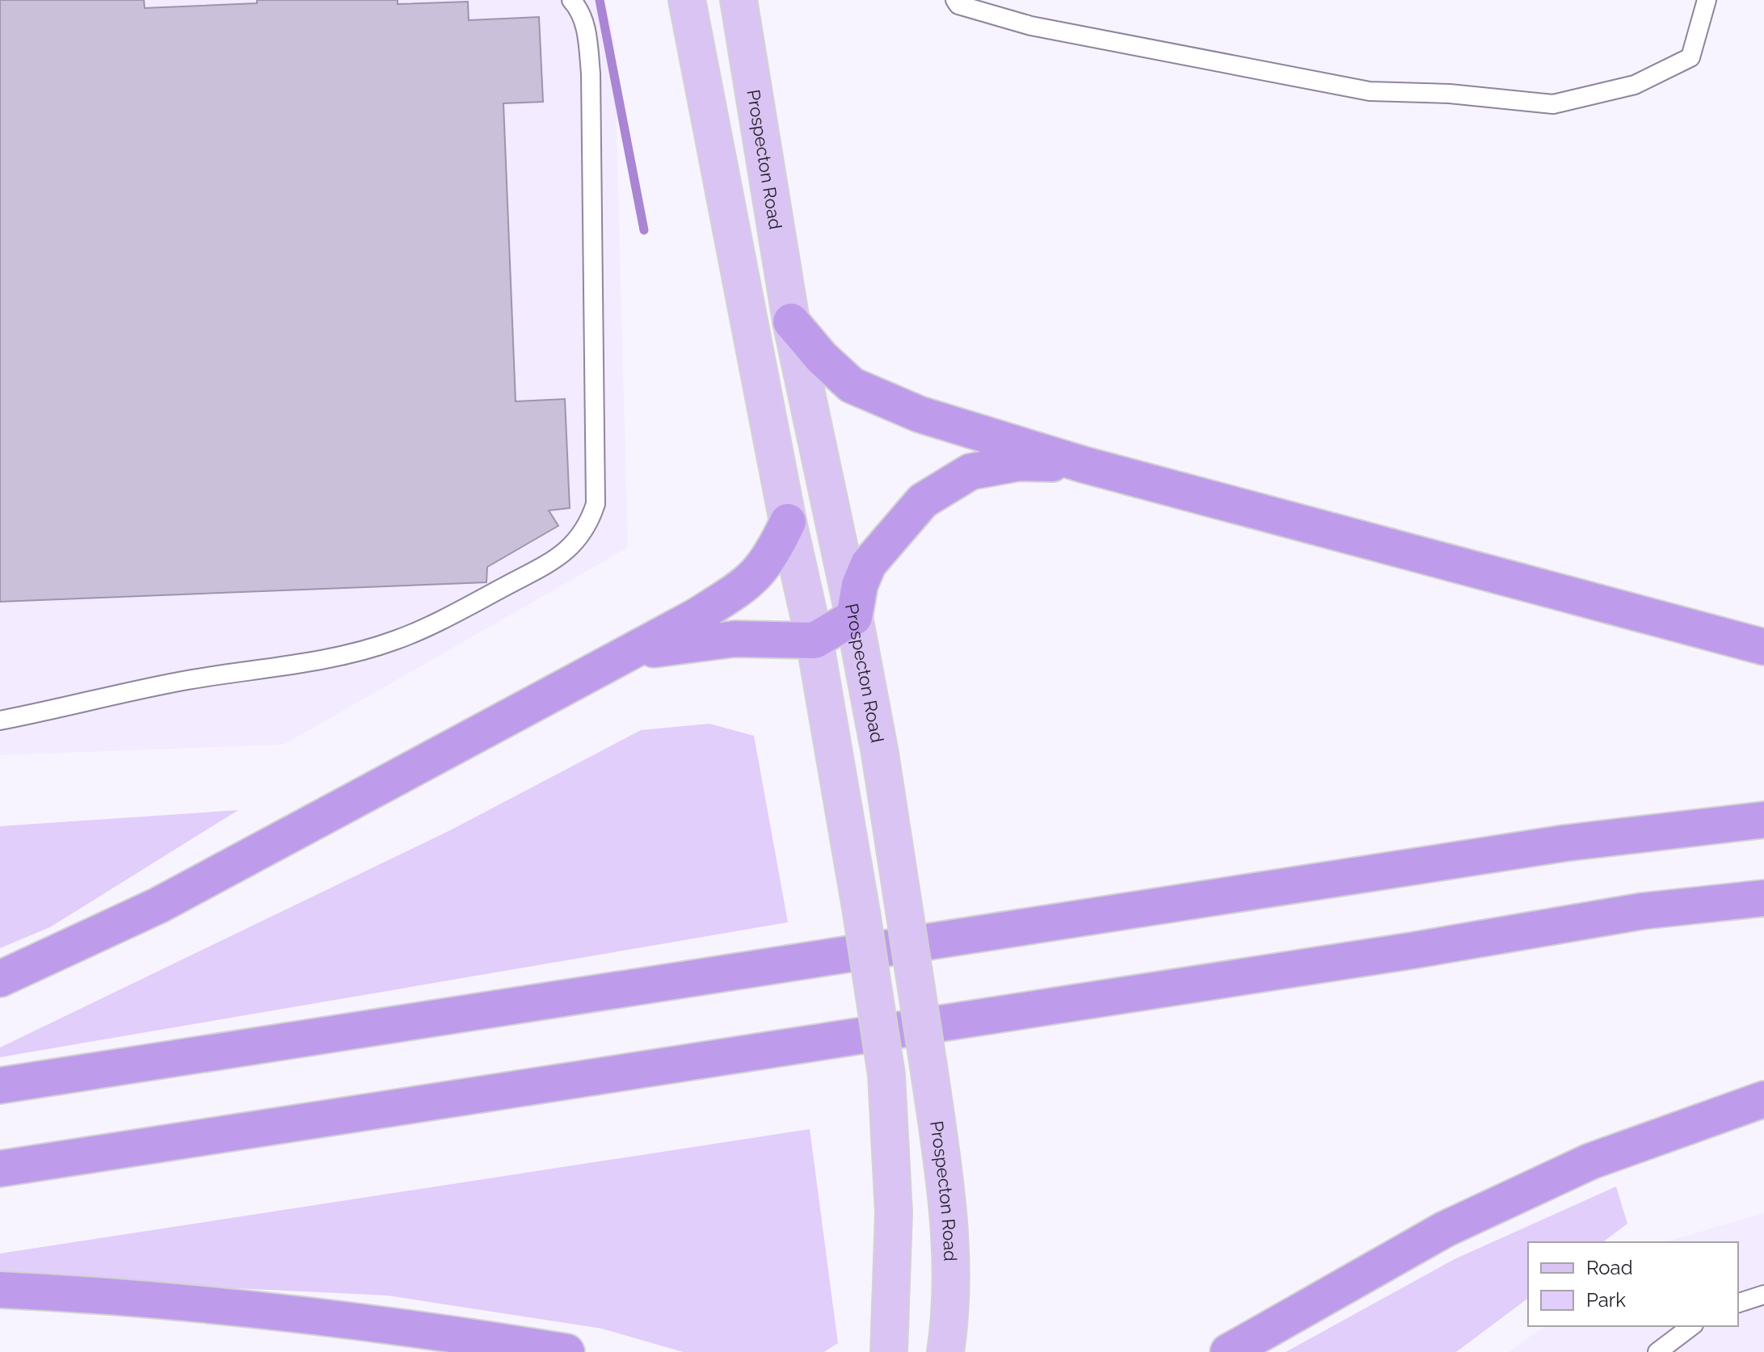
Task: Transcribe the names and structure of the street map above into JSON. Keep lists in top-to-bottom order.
{
  "streets": {
    "main road": ["Prospecton Road"]
  },
  "legend": ["Road", "Park"]
}
